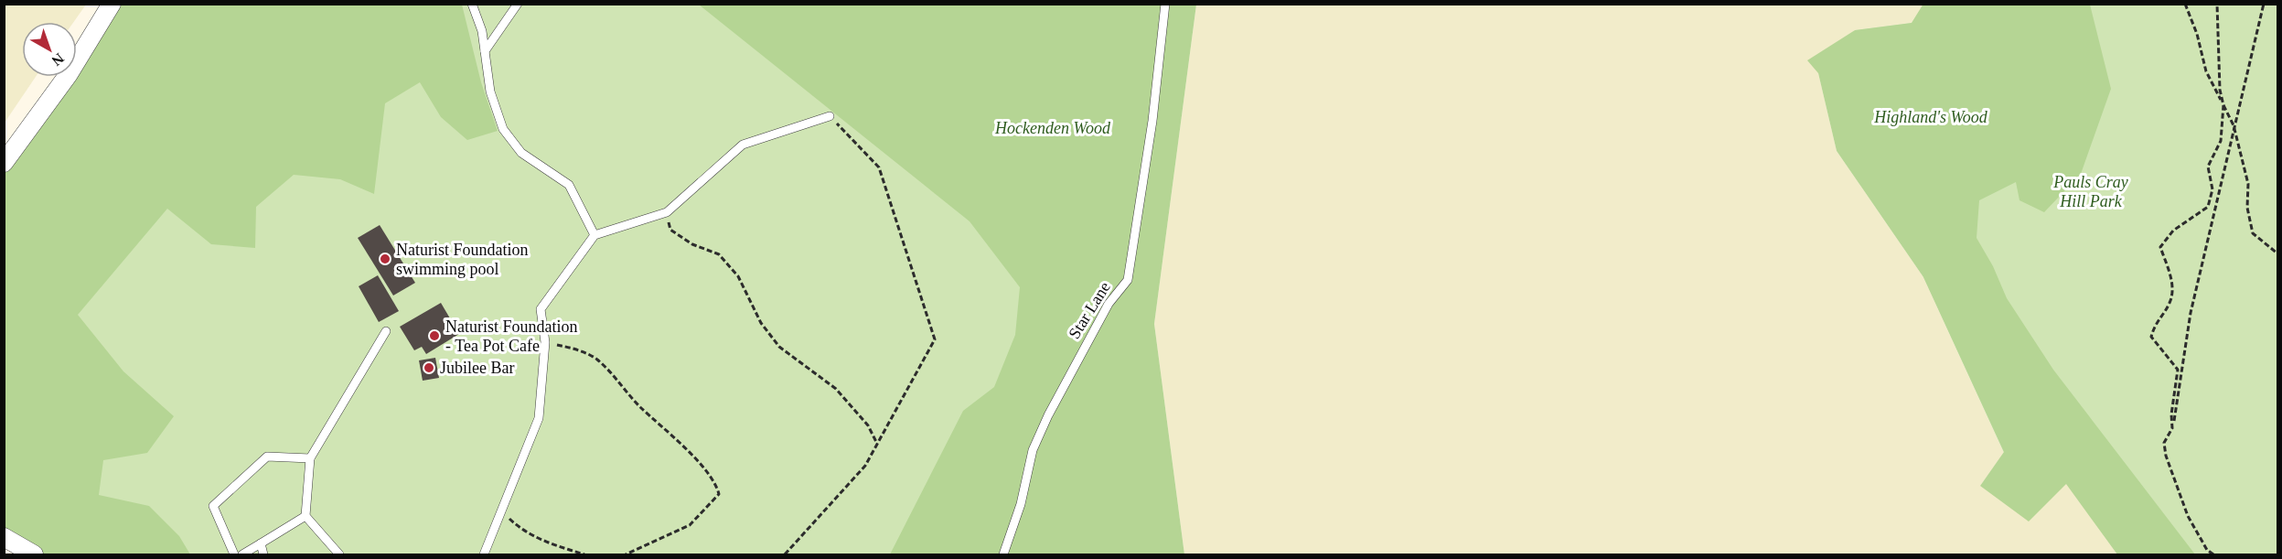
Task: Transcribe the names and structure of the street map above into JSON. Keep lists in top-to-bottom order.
{
  "streets": {
    "lane": ["Star Lane"]
  },
  "parks": ["Highland's Wood", "Hockenden Wood", "Pauls Cray Hill Park"],
  "places": ["Naturist Foundation swimming pool", "Naturist Foundation - Tea Pot Cafe", "Jubilee Bar"],
  "north": "bottom right"
}
